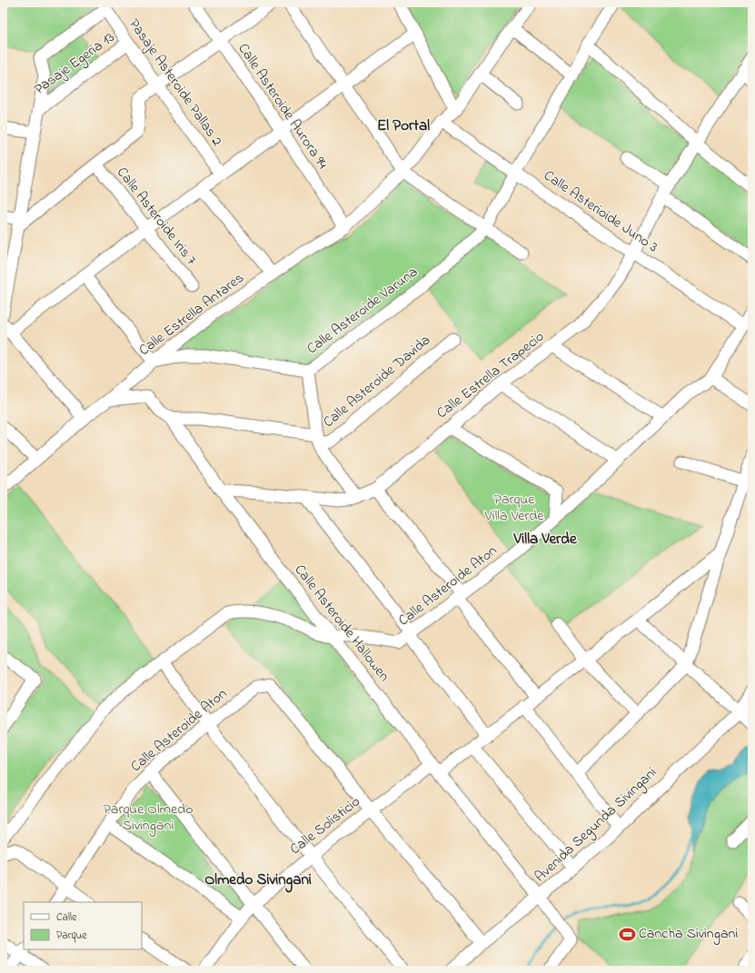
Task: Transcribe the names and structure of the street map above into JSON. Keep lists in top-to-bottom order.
{
  "streets": {
    "street": [
      "Pasaje Egeria 13",
      "Pasaje Asteroide Pallas 2",
      "Calle Asteroide Aurora 94",
      "Calle Asterioide Juno 3",
      "Calle Asteroide Iris 7",
      "Calle Asteroide Varuna",
      "Calle Estrella Antares",
      "Calle Estrella Trapecio",
      "Calle Asteroide Davida",
      "Calle Asteroide Aton",
      "Calle Asteroide Hallowen",
      "Avenida Segunda Sivingani",
      "Calle Solisticio"
    ]
  },
  "crossings": [
    ["Pasaje Egeria 13", "Pasaje Asteroide Pallas 2"],
    ["Calle Asteroide Aurora 94", "Calle Estrella Antares"],
    ["Calle Asterioide Juno 3", "Calle Estrella Antares"],
    ["Calle Asterioide Juno 3", "Calle Estrella Trapecio"],
    ["Calle Asteroide Varuna", "Calle Estrella Antares"],
    ["Calle Estrella Antares", "Calle Asteroide Hallowen"],
    ["Calle Estrella Trapecio", "Calle Asteroide Hallowen"],
    ["Calle Asteroide Davida", "Calle Asteroide Hallowen"],
    ["Calle Asteroide Aton", "Calle Asteroide Hallowen"],
    ["Calle Asteroide Aton", "Calle Solisticio"],
    ["Calle Asteroide Hallowen", "Avenida Segunda Sivingani"],
    ["Calle Asteroide Hallowen", "Calle Solisticio"]
  ],
  "districts": ["El Portal", "Villa Verde", "Olmedo Sivingani"],
  "parks": ["Parque Villa Verde", "Parque Olmedo Sivingani"],
  "places": {
    "sports": ["Cancha Sivingani"]
  },
  "legend": ["Calle", "Parque"]
}
